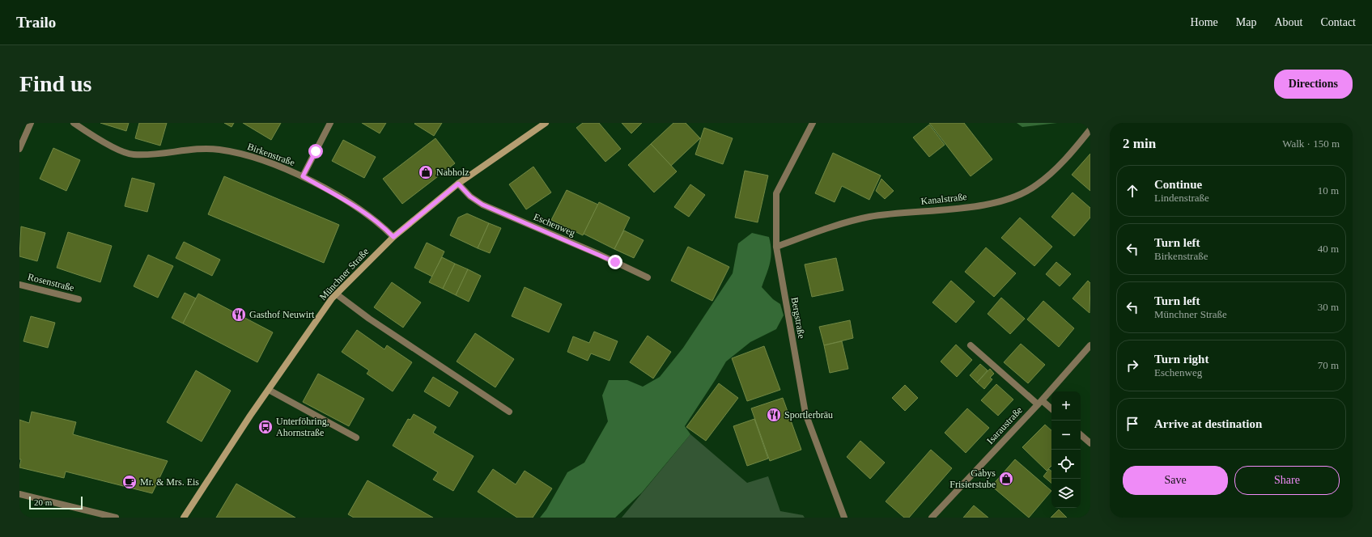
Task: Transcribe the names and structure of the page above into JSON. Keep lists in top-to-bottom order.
{
  "streets": {
    "main road": ["Münchner Straße"],
    "street": [
      "Birkenstraße",
      "Kanalstraße",
      "Eschenweg",
      "Rosenstraße",
      "Bergstraße",
      "Isaraustraße"
    ]
  },
  "crossings": [
    ["Birkenstraße", "Münchner Straße"],
    ["Kanalstraße", "Bergstraße"],
    ["Eschenweg", "Münchner Straße"]
  ],
  "places": {
    "shop": ["Nabholz", "Gabys Frisierstube"],
    "restaurant": ["Gasthof Neuwirt", "Sportlerbräu"],
    "bus stop": ["Unterföhring, Ahornstraße"],
    "cafe": ["Mr. & Mrs. Eis"]
  },
  "scale_bar": "20 m",
  "page": {
    "header": "Trailo",
    "nav": [
      "Home",
      "Map",
      "About",
      "Contact"
    ],
    "buttons": [
      "Directions",
      ["Save", "Share"]
    ],
    "title": "Find us",
    "heading": ["2 min", "Walk · 150 m"],
    "list": [
      ["Continue", "Lindenstraße", "10 m"],
      ["Turn left", "Birkenstraße", "40 m"],
      ["Turn left", "Münchner Straße", "30 m"],
      ["Turn right", "Eschenweg", "70 m"],
      "Arrive at destination"
    ],
    "map_buttons": ["+", "−"],
    "scale": "20 m"
  }
}
